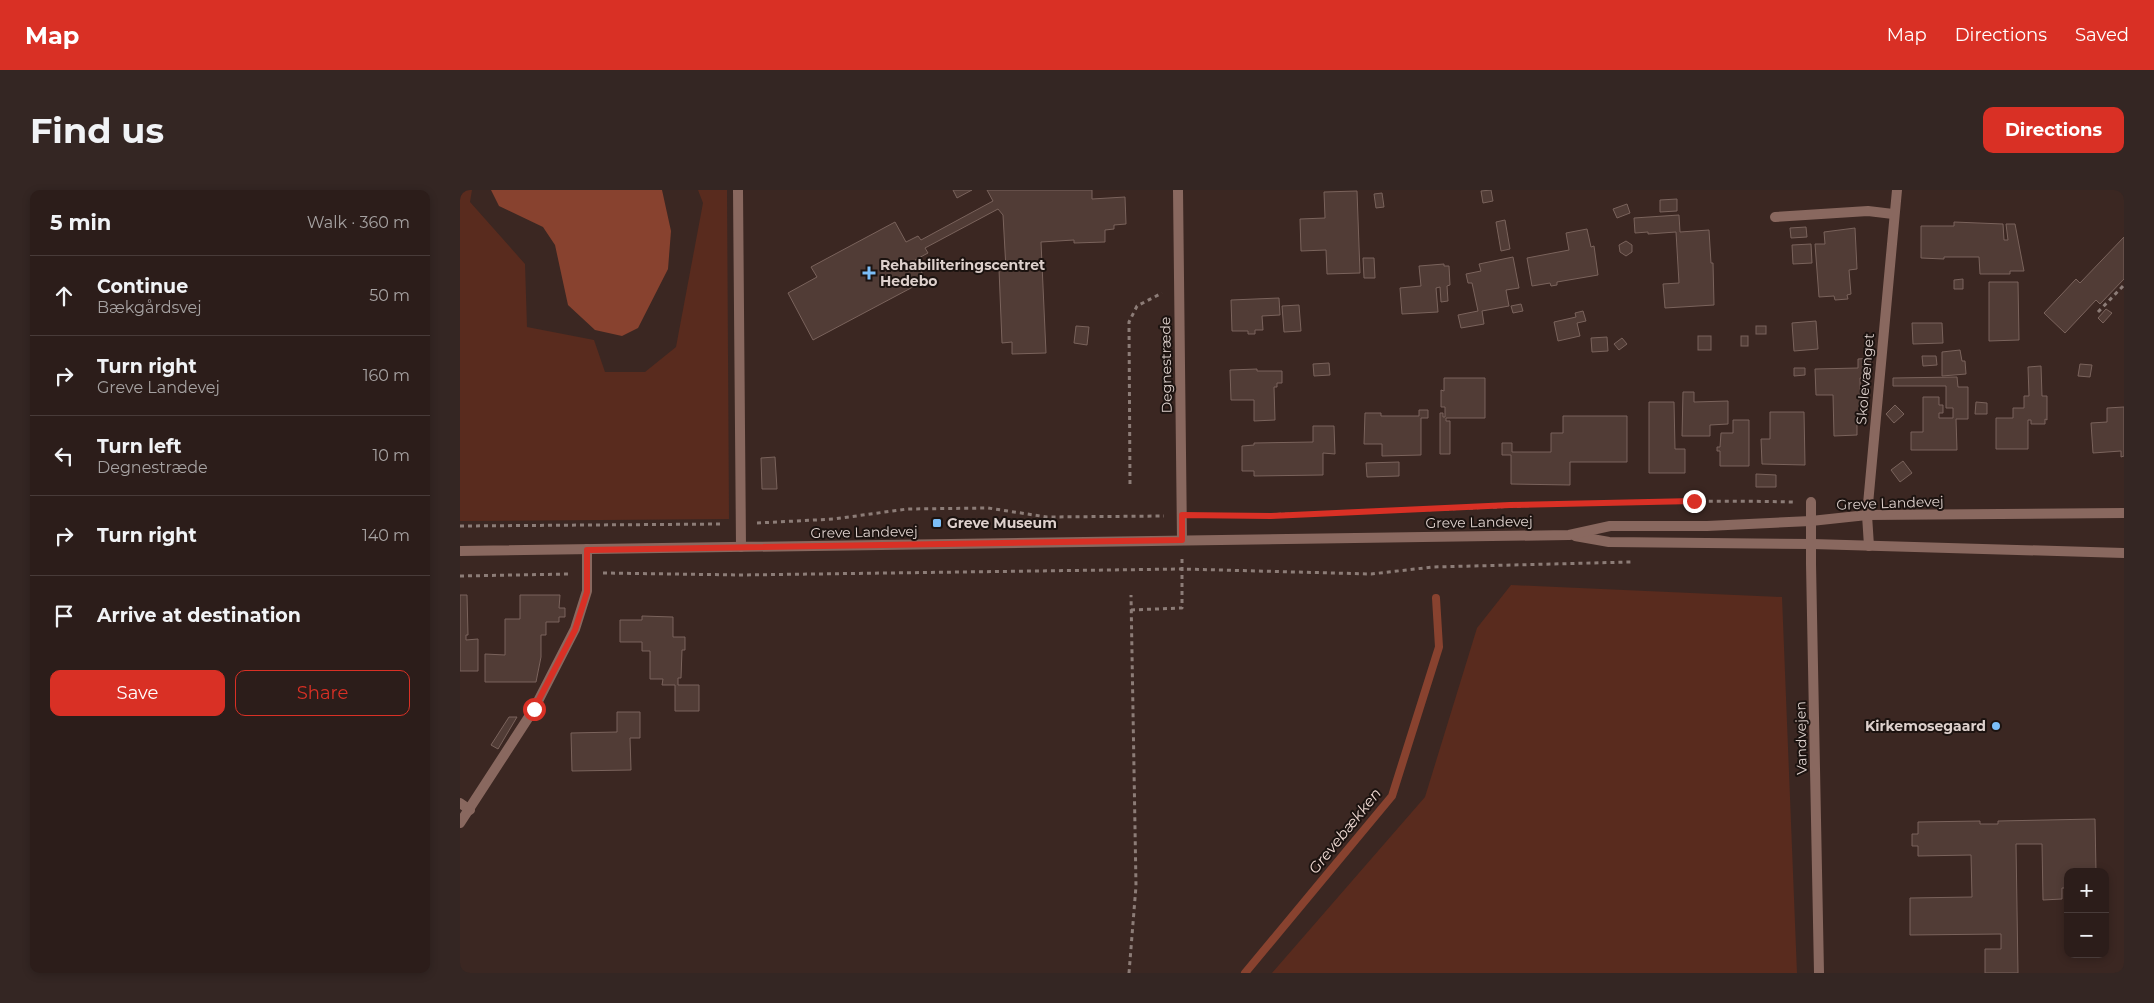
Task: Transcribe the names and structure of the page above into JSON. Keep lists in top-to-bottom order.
{
  "streets": {
    "street": [
      "Degnestræde",
      "Skolevænget",
      "Greve Landevej",
      "Vandvejen"
    ]
  },
  "crossings": [
    ["Degnestræde", "Greve Landevej"],
    ["Skolevænget", "Greve Landevej"],
    ["Greve Landevej", "Vandvejen"]
  ],
  "water": ["Grevebækken"],
  "places": {
    "health": ["Rehabiliteringscentret Hedebo"],
    "transit": ["Greve Museum"],
    "other": ["Kirkemosegaard"]
  },
  "page": {
    "header": "Map",
    "nav": ["Map", "Directions", "Saved"],
    "buttons": [
      "Directions",
      ["Save", "Share"]
    ],
    "title": "Find us",
    "heading": ["5 min", "Walk · 360 m"],
    "list": [
      ["Continue", "Bækgårdsvej", "50 m"],
      ["Turn right", "Greve Landevej", "160 m"],
      ["Turn left", "Degnestræde", "10 m"],
      ["Turn right", "140 m"],
      "Arrive at destination"
    ],
    "map_buttons": ["+", "−"]
  }
}
